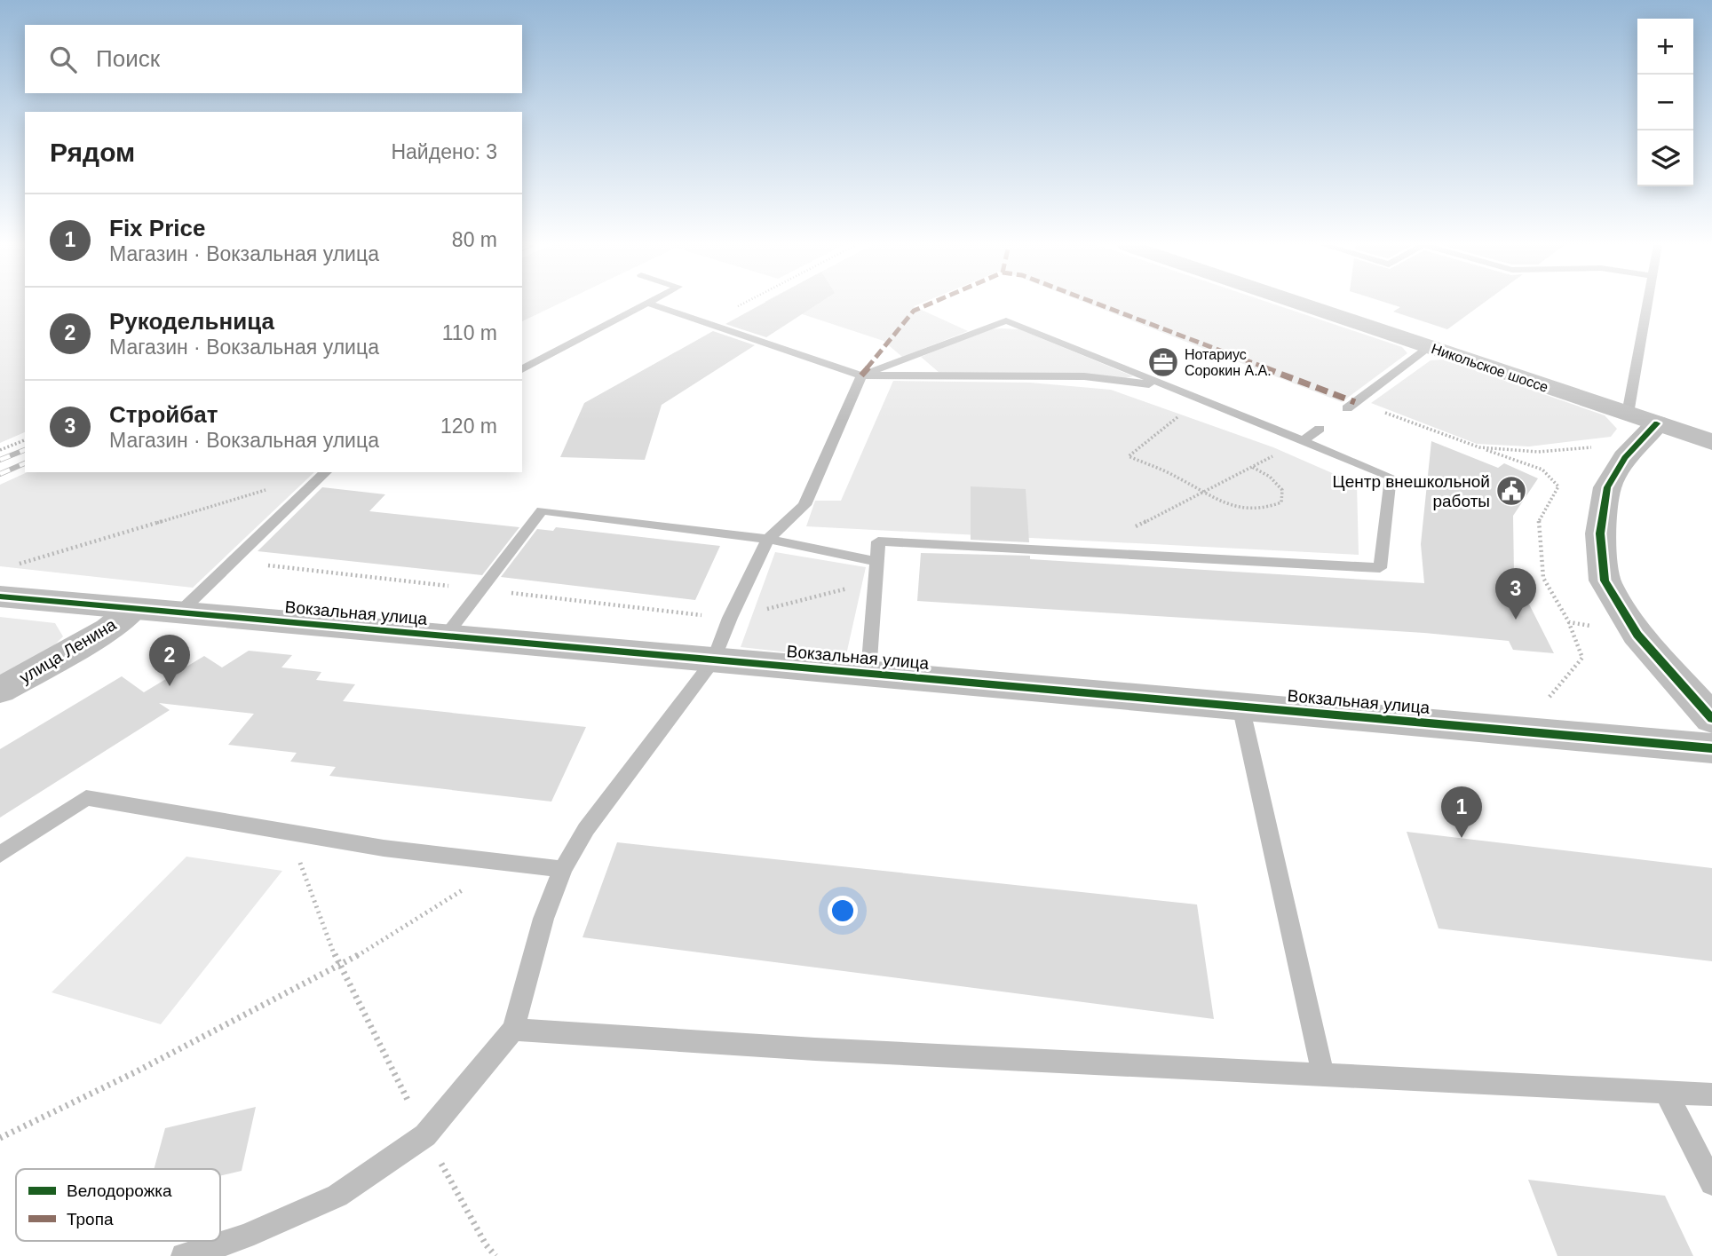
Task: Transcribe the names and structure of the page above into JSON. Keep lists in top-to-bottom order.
{
  "streets": {
    "main road": ["Никольское шоссе"],
    "street": ["Вокзальная улица", "улица Ленина"]
  },
  "crossings": [
    ["Вокзальная улица", "улица Ленина"]
  ],
  "places": {
    "office": ["Нотариус Сорокин А.А."],
    "public building": ["Центр внешкольной работы"]
  },
  "legend": ["Велодорожка", "Тропа"],
  "page": {
    "map_buttons": ["+", "−"],
    "search": "Поиск",
    "heading": ["Рядом", "Найдено: 3"],
    "list": [
      {
        "mark": "1",
        "name": "Fix Price",
        "note": "Магазин · Вокзальная улица",
        "value": "80 m"
      },
      {
        "mark": "2",
        "name": "Рукодельница",
        "note": "Магазин · Вокзальная улица",
        "value": "110 m"
      },
      {
        "mark": "3",
        "name": "Стройбат",
        "note": "Магазин · Вокзальная улица",
        "value": "120 m"
      }
    ],
    "pins": ["3", "2", "1"]
  }
}
